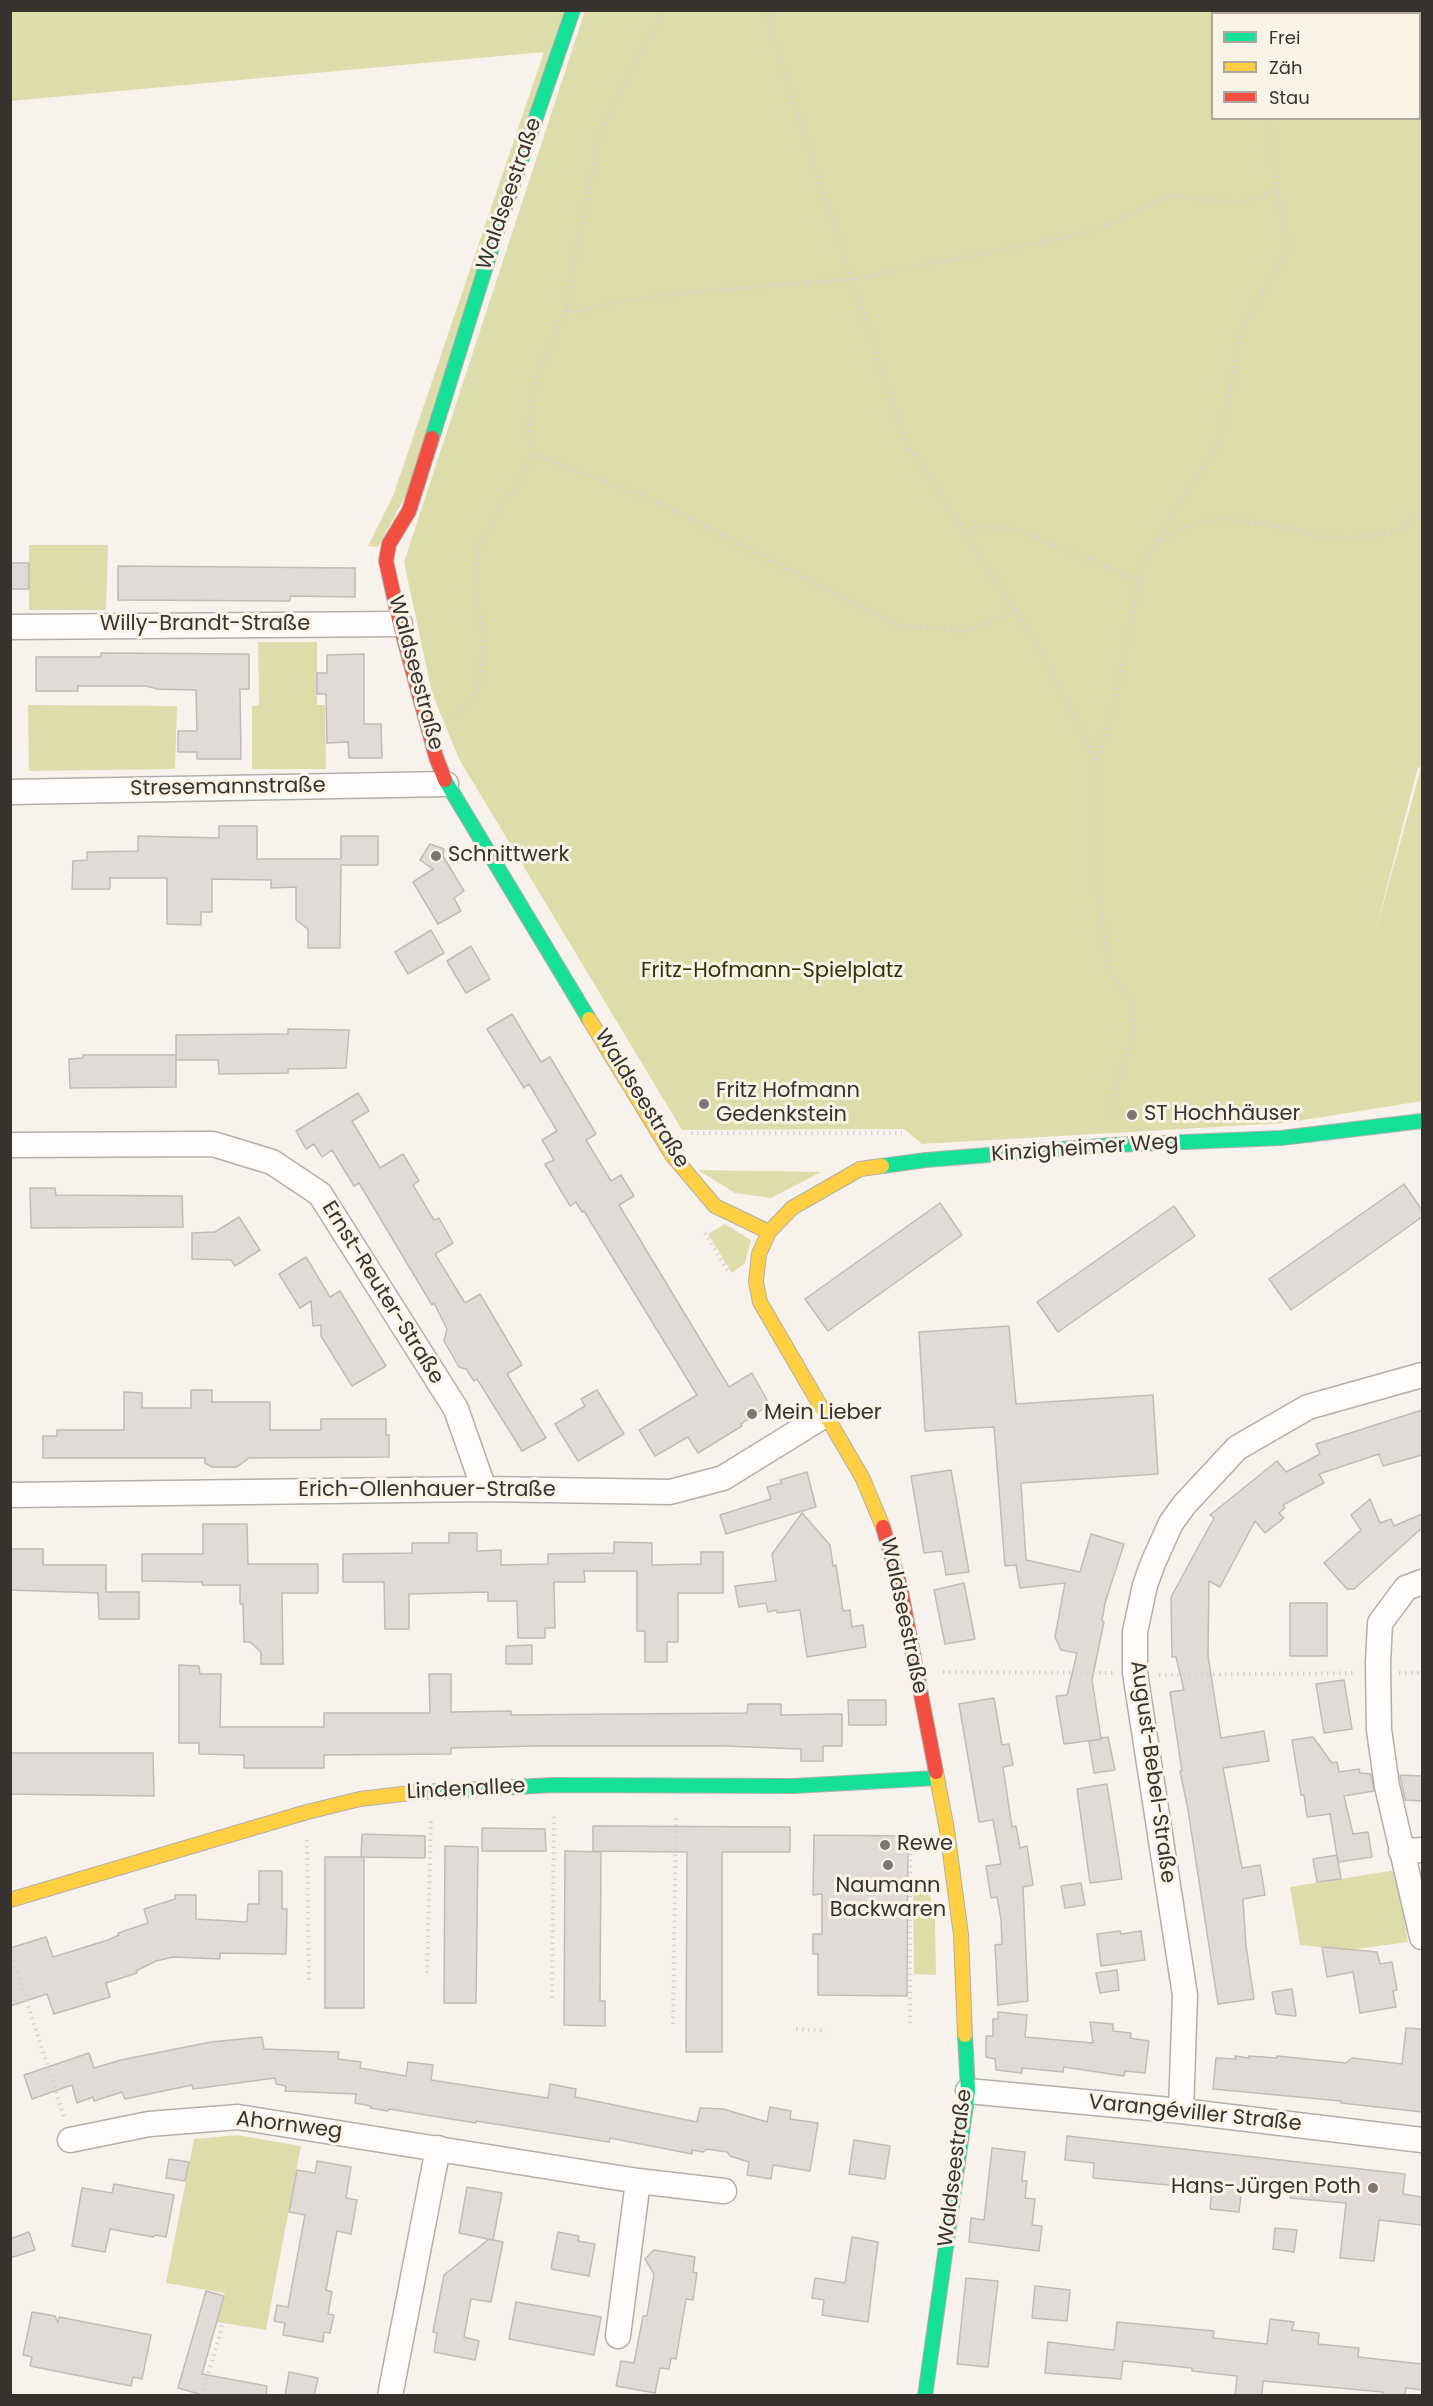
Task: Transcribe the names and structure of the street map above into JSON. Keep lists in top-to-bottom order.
{
  "streets": {
    "street": [
      "Waldseestraße",
      "Willy-Brandt-Straße",
      "Stresemannstraße",
      "Kinzigheimer Weg",
      "Ernst-Reuter-Straße",
      "Erich-Ollenhauer-Straße",
      "August-Bebel-Straße",
      "Lindenallee",
      "Varangéviller Straße",
      "Ahornweg"
    ]
  },
  "crossings": [
    ["Waldseestraße", "Willy-Brandt-Straße"],
    ["Waldseestraße", "Stresemannstraße"],
    ["Waldseestraße", "Kinzigheimer Weg"],
    ["Waldseestraße", "Erich-Ollenhauer-Straße"],
    ["Waldseestraße", "Lindenallee"],
    ["Waldseestraße", "Varangéviller Straße"],
    ["Ernst-Reuter-Straße", "Erich-Ollenhauer-Straße"],
    ["August-Bebel-Straße", "Varangéviller Straße"]
  ],
  "parks": ["Fritz-Hofmann-Spielplatz"],
  "places": [
    "Schnittwerk",
    "Fritz Hofmann Gedenkstein",
    "ST Hochhäuser",
    "Mein Lieber",
    "Rewe",
    "Naumann Backwaren",
    "Hans-Jürgen Poth"
  ],
  "legend": ["Frei", "Zäh", "Stau"]
}
